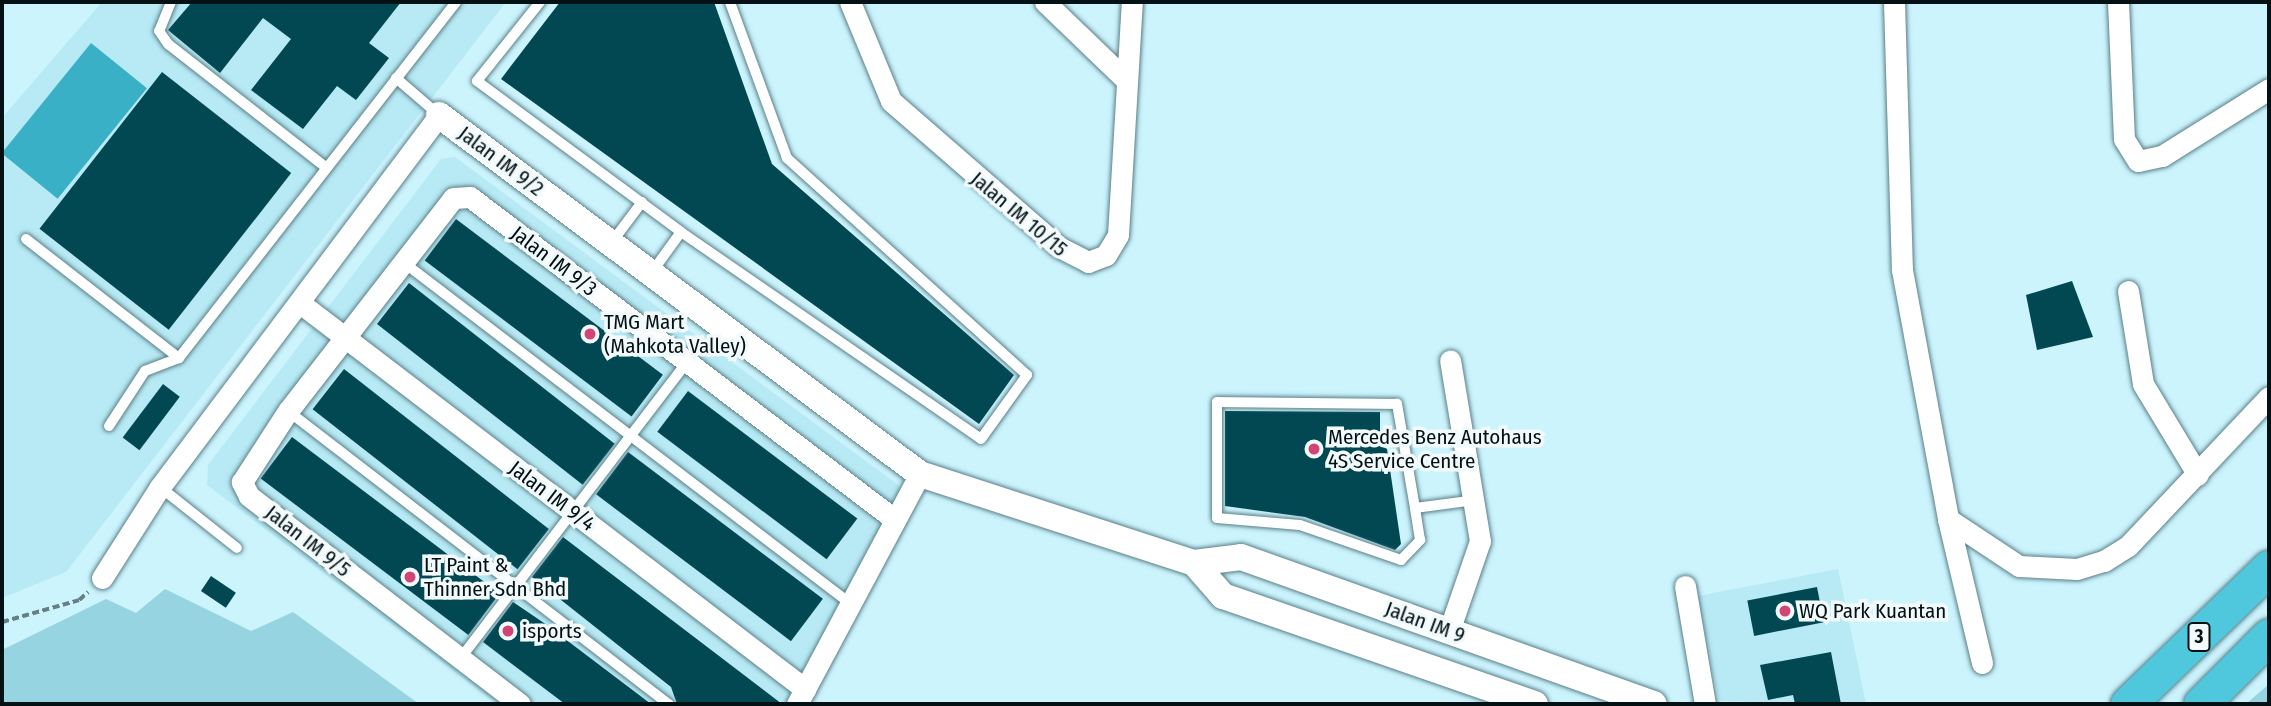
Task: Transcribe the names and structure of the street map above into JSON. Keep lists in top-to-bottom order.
{
  "streets": {
    "highway": ["3"],
    "street": [
      "Jalan IM 9/2",
      "Jalan IM 10/15",
      "Jalan IM 9/3",
      "Jalan IM 9/4",
      "Jalan IM 9/5",
      "Jalan IM 9"
    ]
  },
  "crossings": [
    ["Jalan IM 9/2", "Jalan IM 9/4"],
    ["Jalan IM 9/2", "Jalan IM 9"],
    ["Jalan IM 9/3", "Jalan IM 9/4"],
    ["Jalan IM 9/3", "Jalan IM 9/5"],
    ["Jalan IM 9/4", "Jalan IM 9/5"]
  ],
  "places": [
    "TMG Mart (Mahkota Valley)",
    "Mercedes Benz Autohaus 4S Service Centre",
    "LT Paint & Thinner Sdn Bhd",
    "WQ Park Kuantan",
    "isports"
  ]
}
